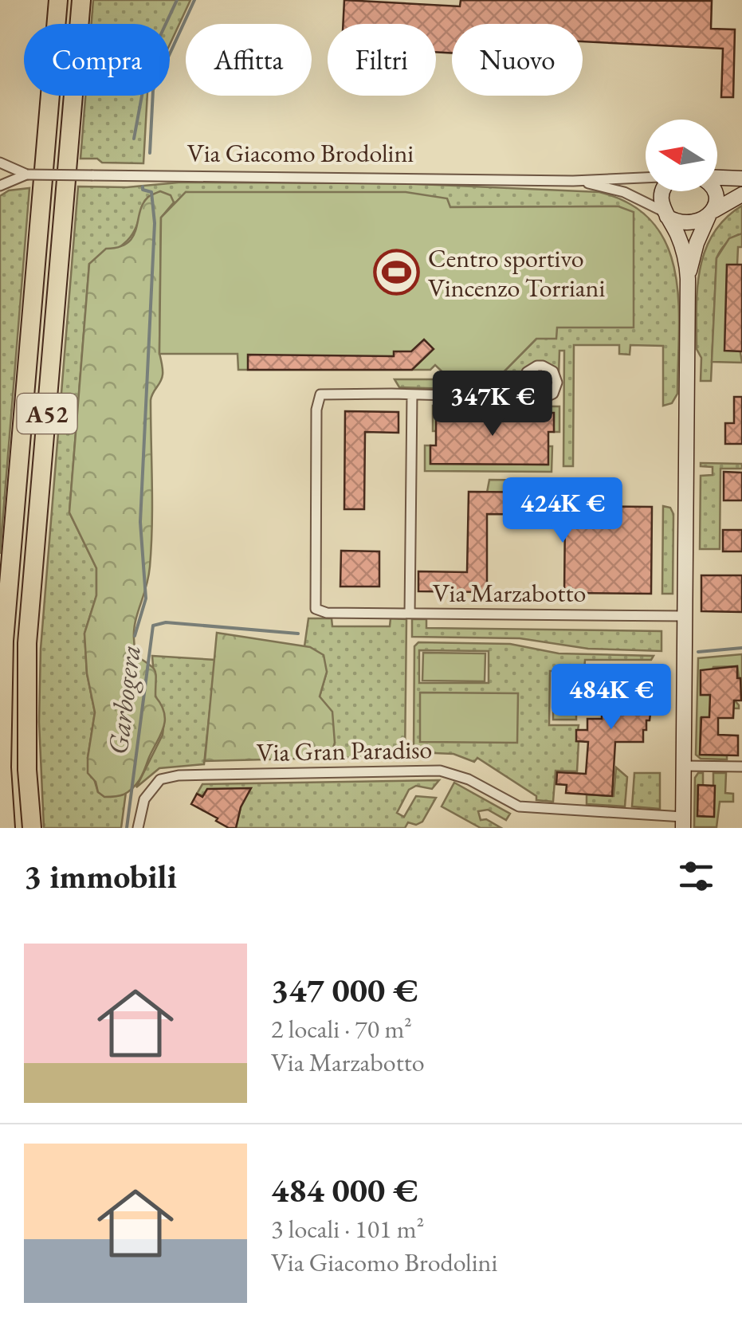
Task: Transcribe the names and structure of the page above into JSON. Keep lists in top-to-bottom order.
{
  "streets": {
    "highway": ["A52"],
    "street": ["Via Giacomo Brodolini", "Via Marzabotto", "Via Gran Paradiso"]
  },
  "water": ["Garbogera"],
  "places": {
    "sports": ["Centro sportivo Vincenzo Torriani"]
  },
  "north": "left",
  "page": {
    "chip": [
      "Compra",
      "Affitta",
      "Filtri",
      "Nuovo"
    ],
    "price": ["347K €", "424K €", "484K €"],
    "heading": "3 immobili",
    "list": [
      {
        "name": "347 000 €",
        "note": "2 locali · 70 m² · Via Marzabotto"
      },
      {
        "name": "484 000 €",
        "note": "3 locali · 101 m² · Via Giacomo Brodolini"
      }
    ]
  }
}
